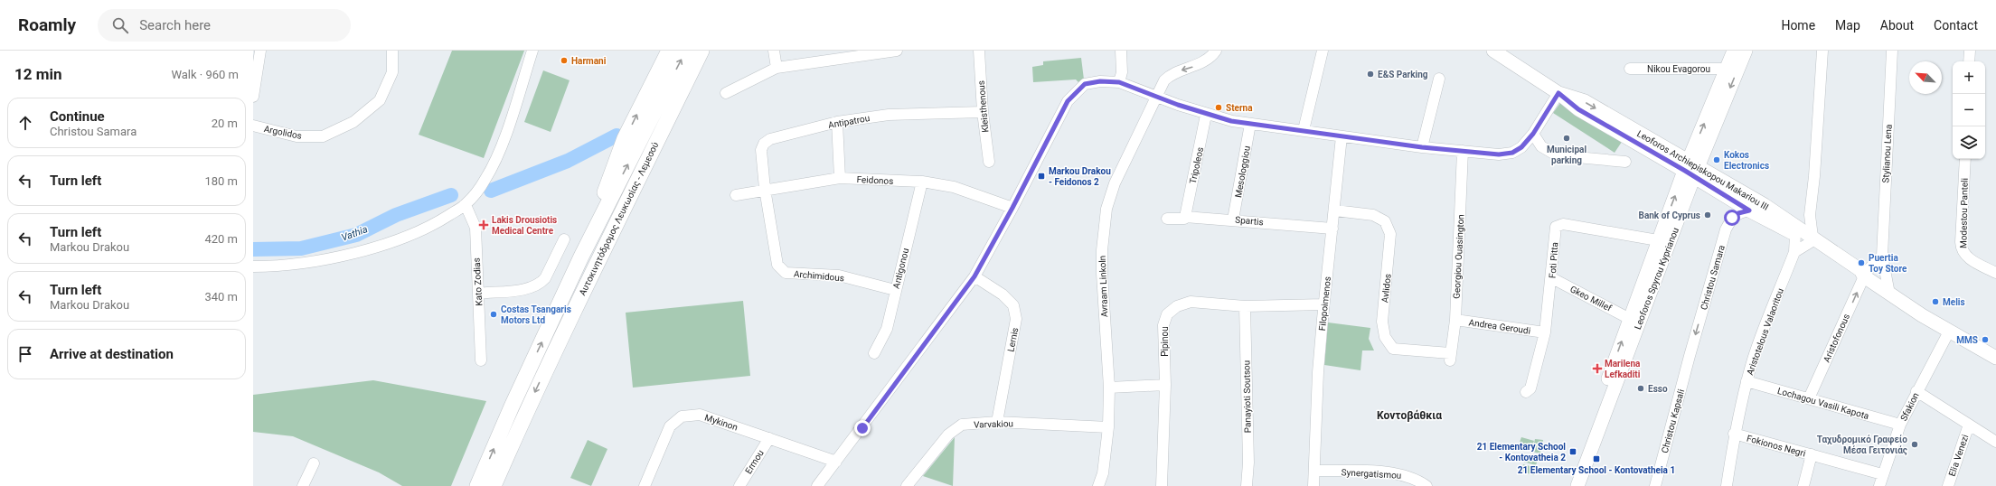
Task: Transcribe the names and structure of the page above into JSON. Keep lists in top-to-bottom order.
{
  "streets": {
    "highway": ["Αυτοκινητόδρομος Λευκωσίας - Λεμεσού"],
    "main road": ["Leoforos Archiepiskopou Makariou III", "Leoforos Spyrou Kyprianou"],
    "street": [
      "Nikou Evagorou",
      "Kleisthenous",
      "Antipatrou",
      "Argolidos",
      "Stylianou Lena",
      "Tripoleos",
      "Mesologgiou",
      "Feidonos",
      "Modestou Panteli",
      "Spartis",
      "Georgiou Ouasington",
      "Foti Pitta",
      "Antigonou",
      "Archimidous",
      "Christou Samara",
      "Kato Zodias",
      "Avraam Linkoln",
      "Avlidos",
      "Gkeo Millef",
      "Filopoimenos",
      "Andrea Geroudi",
      "Aristotelous Valaoritou",
      "Aristofonous",
      "Lernis",
      "Pipinou",
      "Panayioti Soutsou",
      "Lochagou Vasili Kapota",
      "Sfakion",
      "Christou Kapsali",
      "Mykinon",
      "Varvakiou",
      "Fokionos Negri",
      "Elia Venezi",
      "Ermou",
      "Synergatismou"
    ]
  },
  "crossings": [
    ["Nikou Evagorou", "Leoforos Spyrou Kyprianou"],
    ["Kleisthenous", "Antipatrou"],
    ["Antipatrou", "Feidonos"],
    ["Antipatrou", "Archimidous"],
    ["Stylianou Lena", "Leoforos Archiepiskopou Makariou III"],
    ["Tripoleos", "Spartis"],
    ["Leoforos Archiepiskopou Makariou III", "Christou Samara"],
    ["Leoforos Archiepiskopou Makariou III", "Leoforos Spyrou Kyprianou"],
    ["Leoforos Archiepiskopou Makariou III", "Aristotelous Valaoritou"],
    ["Leoforos Archiepiskopou Makariou III", "Aristofonous"],
    ["Leoforos Archiepiskopou Makariou III", "Sfakion"],
    ["Mesologgiou", "Spartis"],
    ["Feidonos", "Antigonou"],
    ["Feidonos", "Archimidous"],
    ["Spartis", "Filopoimenos"],
    ["Georgiou Ouasington", "Avlidos"],
    ["Georgiou Ouasington", "Andrea Geroudi"],
    ["Foti Pitta", "Leoforos Spyrou Kyprianou"],
    ["Foti Pitta", "Gkeo Millef"],
    ["Foti Pitta", "Andrea Geroudi"],
    ["Antigonou", "Archimidous"],
    ["Christou Samara", "Christou Kapsali"],
    ["Leoforos Spyrou Kyprianou", "Gkeo Millef"],
    ["Avraam Linkoln", "Varvakiou"],
    ["Avlidos", "Filopoimenos"],
    ["Filopoimenos", "Pipinou"],
    ["Filopoimenos", "Synergatismou"],
    ["Aristotelous Valaoritou", "Lochagou Vasili Kapota"],
    ["Aristotelous Valaoritou", "Fokionos Negri"],
    ["Aristofonous", "Lochagou Vasili Kapota"],
    ["Lernis", "Varvakiou"],
    ["Pipinou", "Panayioti Soutsou"],
    ["Lochagou Vasili Kapota", "Sfakion"],
    ["Sfakion", "Fokionos Negri"],
    ["Mykinon", "Ermou"]
  ],
  "one_way": ["Christou Samara", "Aristofonous"],
  "districts": ["Κοντοβάθκια"],
  "water": ["Vathia"],
  "places": {
    "other": [
      "Harmani",
      "E&S Parking",
      "Sterna",
      "Municipal parking",
      "Kokos Electronics",
      "Bank of Cyprus",
      "Puertia Toy Store",
      "Melis",
      "Costas Tsangaris Motors Ltd",
      "MMS",
      "Esso",
      "Ταχυδρομικό Γραφείο Μέσα Γειτονιάς"
    ],
    "transit": ["Markou Drakou - Feidonos 2", "21 Elementary School - Kontovatheia 2", "21 Elementary School - Kontovatheia 1"],
    "health": ["Lakis Drousiotis Medical Centre", "Marilena Lefkaditi"]
  },
  "north": "top left",
  "page": {
    "header": "Roamly",
    "search": "Search here",
    "nav": [
      "Home",
      "Map",
      "About",
      "Contact"
    ],
    "heading": ["12 min", "Walk · 960 m"],
    "map_buttons": ["+", "−"],
    "list": [
      ["Continue", "Christou Samara", "20 m"],
      ["Turn left", "180 m"],
      ["Turn left", "Markou Drakou", "420 m"],
      ["Turn left", "Markou Drakou", "340 m"],
      "Arrive at destination"
    ]
  }
}
